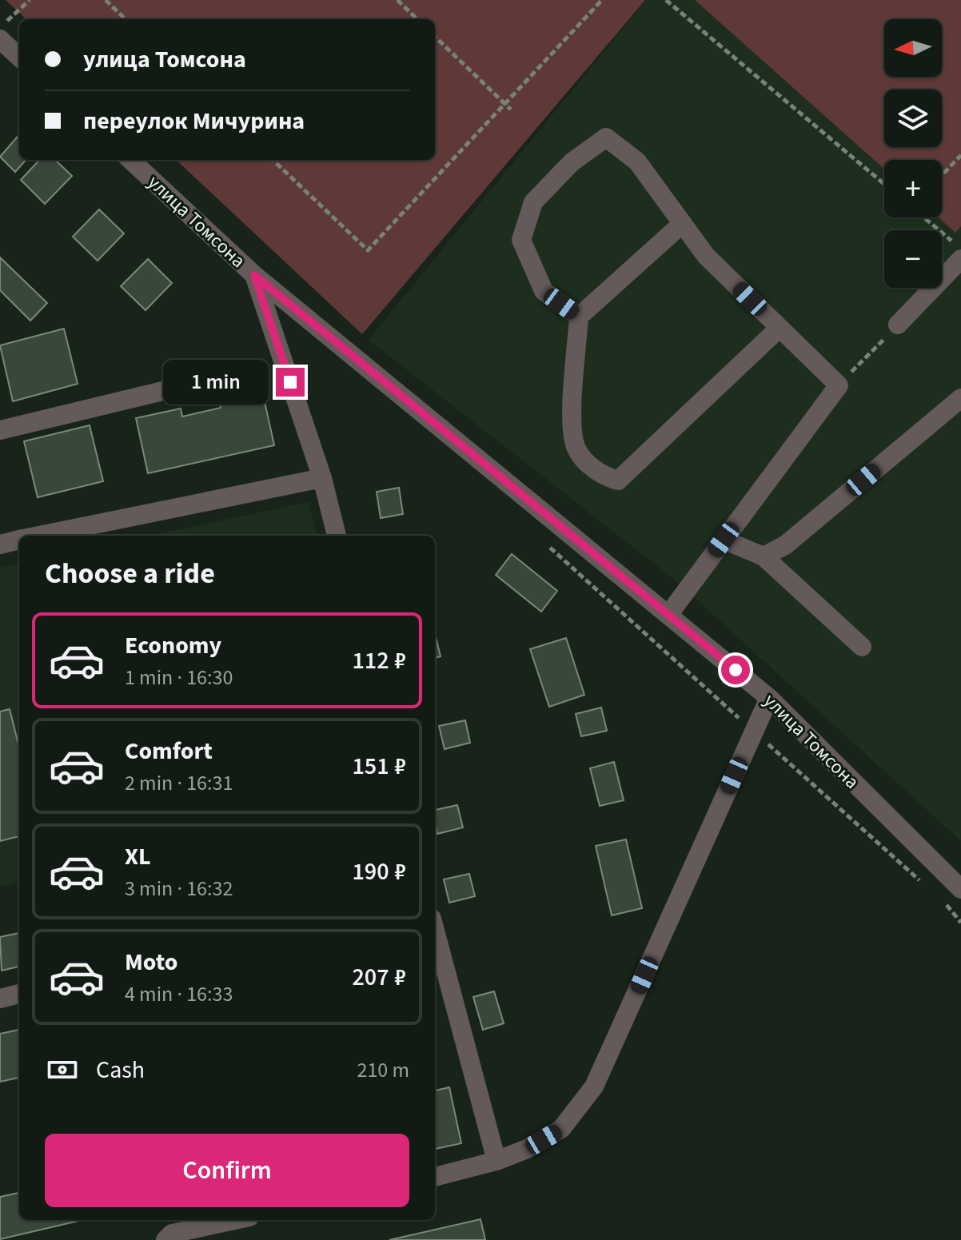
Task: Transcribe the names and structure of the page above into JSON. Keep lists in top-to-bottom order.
{
  "streets": {
    "street": ["улица Томсона"]
  },
  "north": "left",
  "page": {
    "map_buttons": ["+", "−"],
    "banner": ["улица Томсона", "переулок Мичурина"],
    "bubble": "1 min",
    "heading": "Choose a ride",
    "list": [
      {
        "name": "Economy",
        "note": "1 min · 16:30",
        "value": "112 ₽"
      },
      {
        "name": "Comfort",
        "note": "2 min · 16:31",
        "value": "151 ₽"
      },
      {
        "name": "XL",
        "note": "3 min · 16:32",
        "value": "190 ₽"
      },
      {
        "name": "Moto",
        "note": "4 min · 16:33",
        "value": "207 ₽"
      }
    ],
    "pay": ["Cash", "210 m"],
    "buttons": "Confirm"
  }
}
